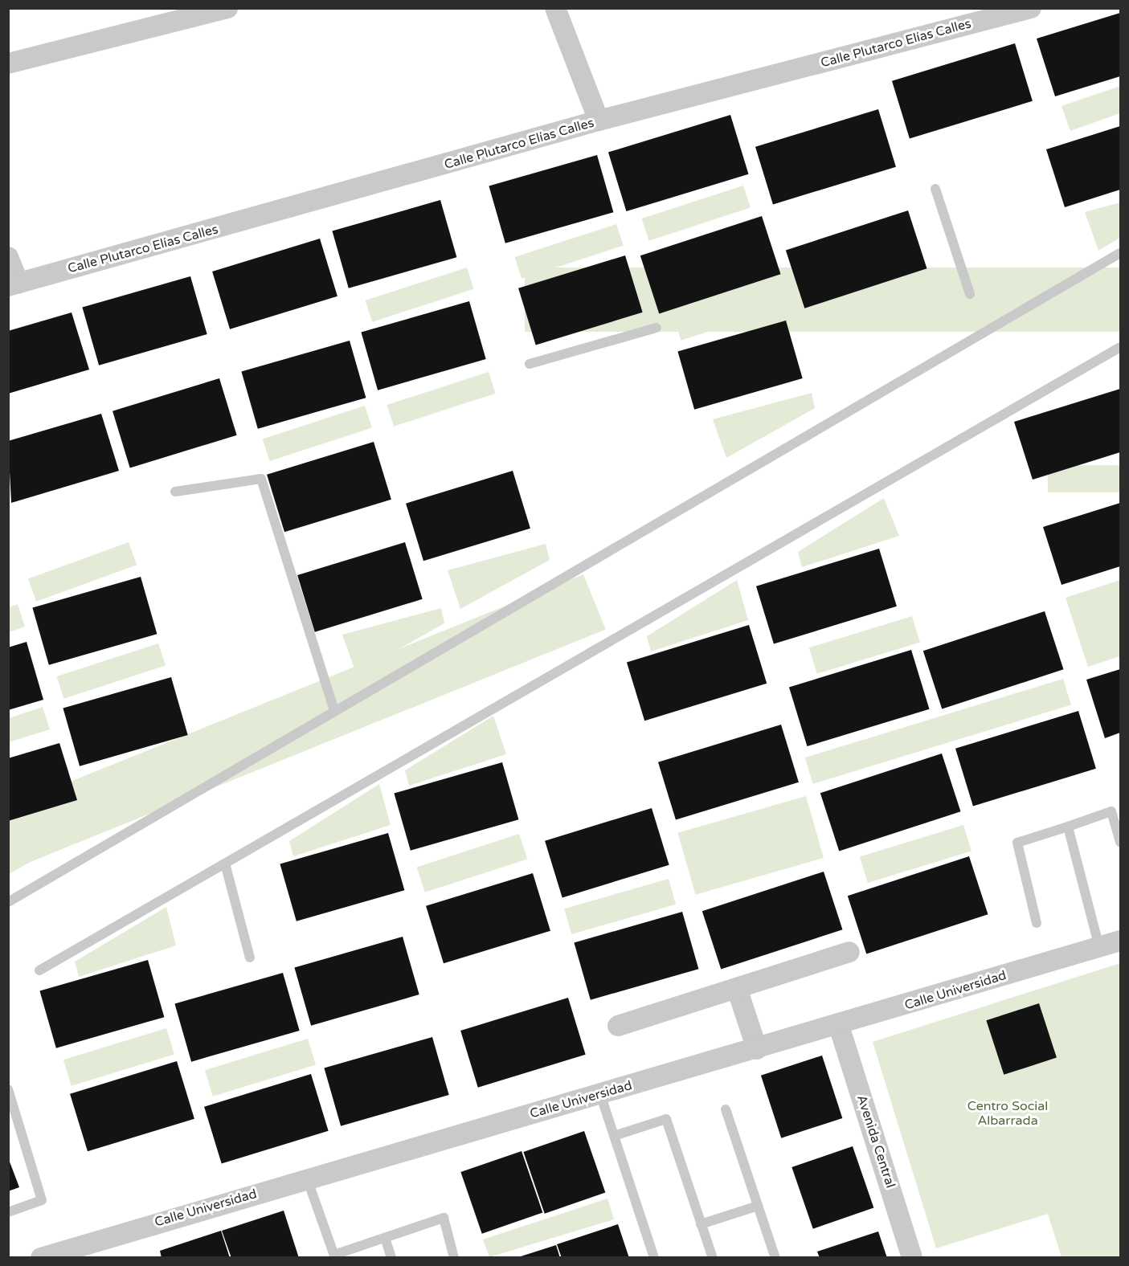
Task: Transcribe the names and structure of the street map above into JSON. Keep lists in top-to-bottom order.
{
  "streets": {
    "street": ["Calle Plutarco Elías Calles", "Calle Universidad", "Avenida Central"]
  },
  "crossings": [
    ["Calle Universidad", "Avenida Central"]
  ],
  "parks": ["Centro Social Albarrada"]
}
